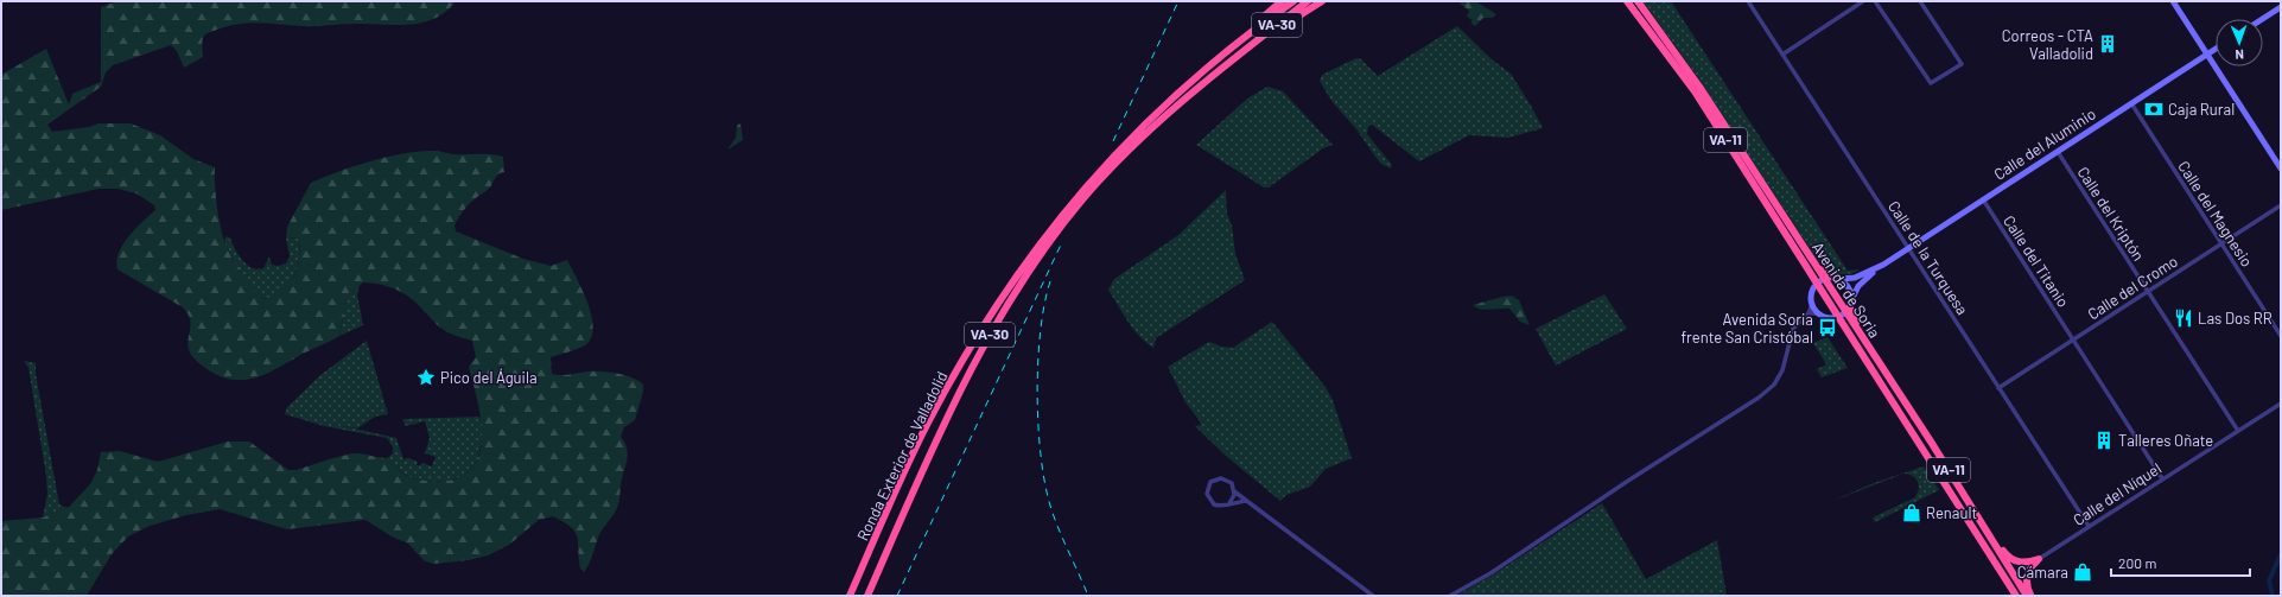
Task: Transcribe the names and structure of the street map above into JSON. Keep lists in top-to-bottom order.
{
  "streets": {
    "highway": [
      "VA-30",
      "VA-11",
      "Avenida de Soria",
      "Ronda Exterior de Valladolid"
    ],
    "street": [
      "Calle del Aluminio",
      "Calle del Kriptón",
      "Calle del Magnesio",
      "Calle de la Turquesa",
      "Calle del Titanio",
      "Calle del Cromo",
      "Calle del Níquel"
    ]
  },
  "crossings": [
    ["Calle del Aluminio", "Calle del Kriptón"],
    ["Calle del Aluminio", "Calle del Magnesio"],
    ["Calle del Aluminio", "Calle de la Turquesa"],
    ["Calle del Aluminio", "Calle del Titanio"],
    ["Calle del Aluminio", "Avenida de Soria"],
    ["Calle del Kriptón", "Calle del Cromo"],
    ["Calle del Kriptón", "Calle del Níquel"],
    ["Calle del Magnesio", "Calle del Cromo"],
    ["Calle de la Turquesa", "Calle del Cromo"],
    ["Calle de la Turquesa", "Calle del Níquel"],
    ["Calle del Titanio", "Calle del Cromo"],
    ["Calle del Titanio", "Calle del Níquel"]
  ],
  "places": {
    "building": ["Correos - CTA Valladolid", "Talleres Oñate"],
    "bank": ["Caja Rural"],
    "restaurant": ["Las Dos RR"],
    "bus stop": ["Avenida Soria frente San Cristóbal"],
    "place": ["Pico del Águila"],
    "shop": ["Renault", "Cámara"]
  },
  "scale_bar": "200 m",
  "north": "bottom"
}
